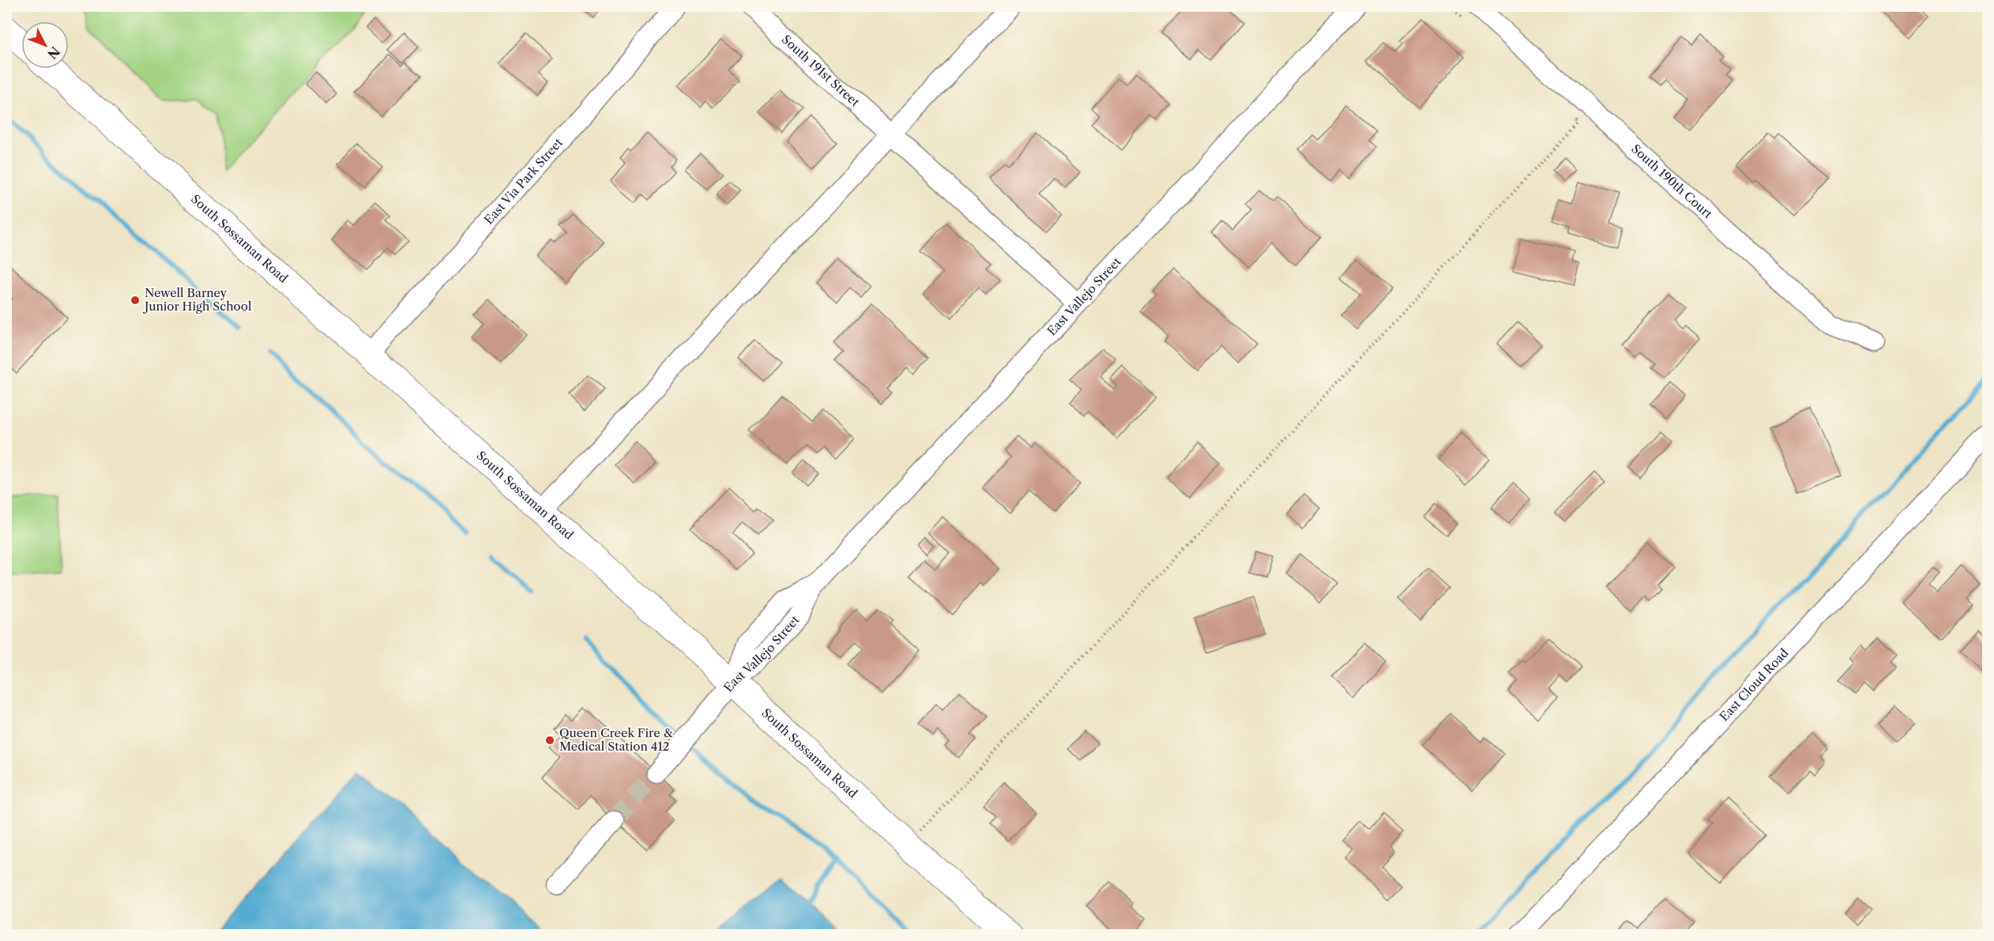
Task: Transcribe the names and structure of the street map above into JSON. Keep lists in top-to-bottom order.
{
  "streets": {
    "main road": ["South Sossaman Road"],
    "street": [
      "South 191st Street",
      "South 190th Court",
      "East Via Park Street",
      "East Vallejo Street",
      "East Cloud Road"
    ]
  },
  "crossings": [
    ["South 191st Street", "East Vallejo Street"],
    ["East Via Park Street", "South Sossaman Road"],
    ["South Sossaman Road", "East Vallejo Street"]
  ],
  "places": ["Newell Barney Junior High School", "Queen Creek Fire & Medical Station 412"],
  "north": "bottom right"
}
